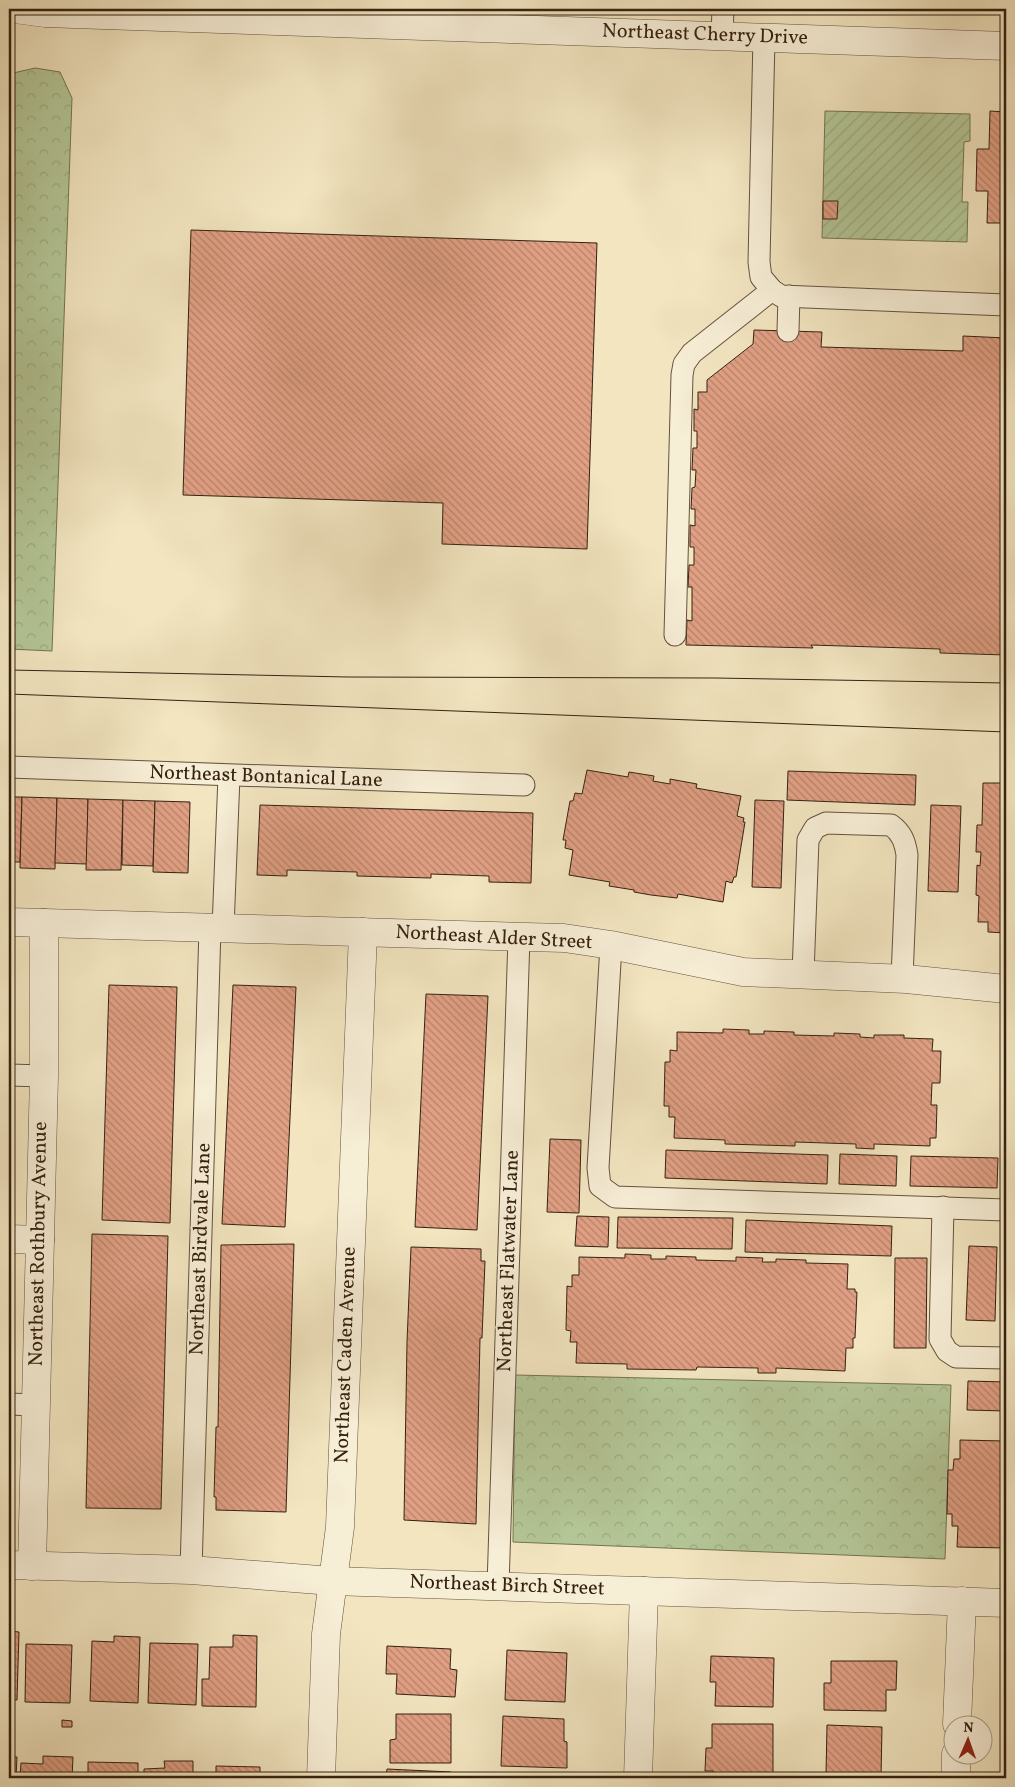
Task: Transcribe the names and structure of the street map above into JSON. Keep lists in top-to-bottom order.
{
  "streets": {
    "street": [
      "Northeast Cherry Drive",
      "Northeast Alder Street",
      "Northeast Rothbury Avenue",
      "Northeast Caden Avenue",
      "Northeast Birch Street"
    ],
    "lane": ["Northeast Bontanical Lane", "Northeast Birdvale Lane", "Northeast Flatwater Lane"]
  },
  "crossings": [
    ["Northeast Bontanical Lane", "Northeast Birdvale Lane"],
    ["Northeast Alder Street", "Northeast Rothbury Avenue"],
    ["Northeast Alder Street", "Northeast Birdvale Lane"],
    ["Northeast Alder Street", "Northeast Flatwater Lane"],
    ["Northeast Alder Street", "Northeast Caden Avenue"],
    ["Northeast Rothbury Avenue", "Northeast Birch Street"],
    ["Northeast Birdvale Lane", "Northeast Birch Street"],
    ["Northeast Flatwater Lane", "Northeast Birch Street"],
    ["Northeast Caden Avenue", "Northeast Birch Street"]
  ],
  "north": "top"
}
